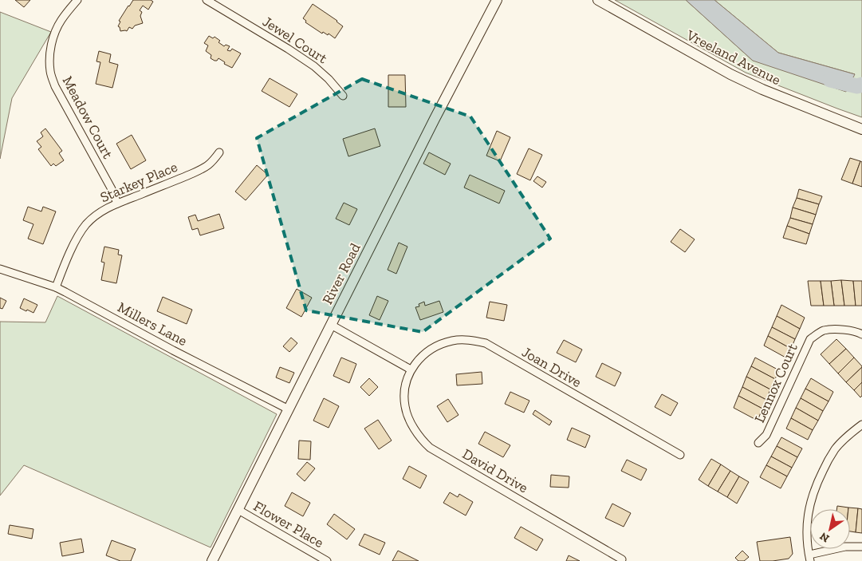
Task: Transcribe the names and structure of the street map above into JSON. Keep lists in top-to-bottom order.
{
  "streets": {
    "street": [
      "Jewel Court",
      "Vreeland Avenue",
      "Meadow Court",
      "Starkey Place",
      "River Road",
      "Millers Lane",
      "Joan Drive",
      "Lennox Court",
      "David Drive",
      "Flower Place"
    ]
  },
  "crossings": [
    ["Meadow Court", "Starkey Place"],
    ["Starkey Place", "Millers Lane"],
    ["River Road", "Millers Lane"],
    ["River Road", "Flower Place"],
    ["Joan Drive", "David Drive"]
  ],
  "north": "bottom left"
}
